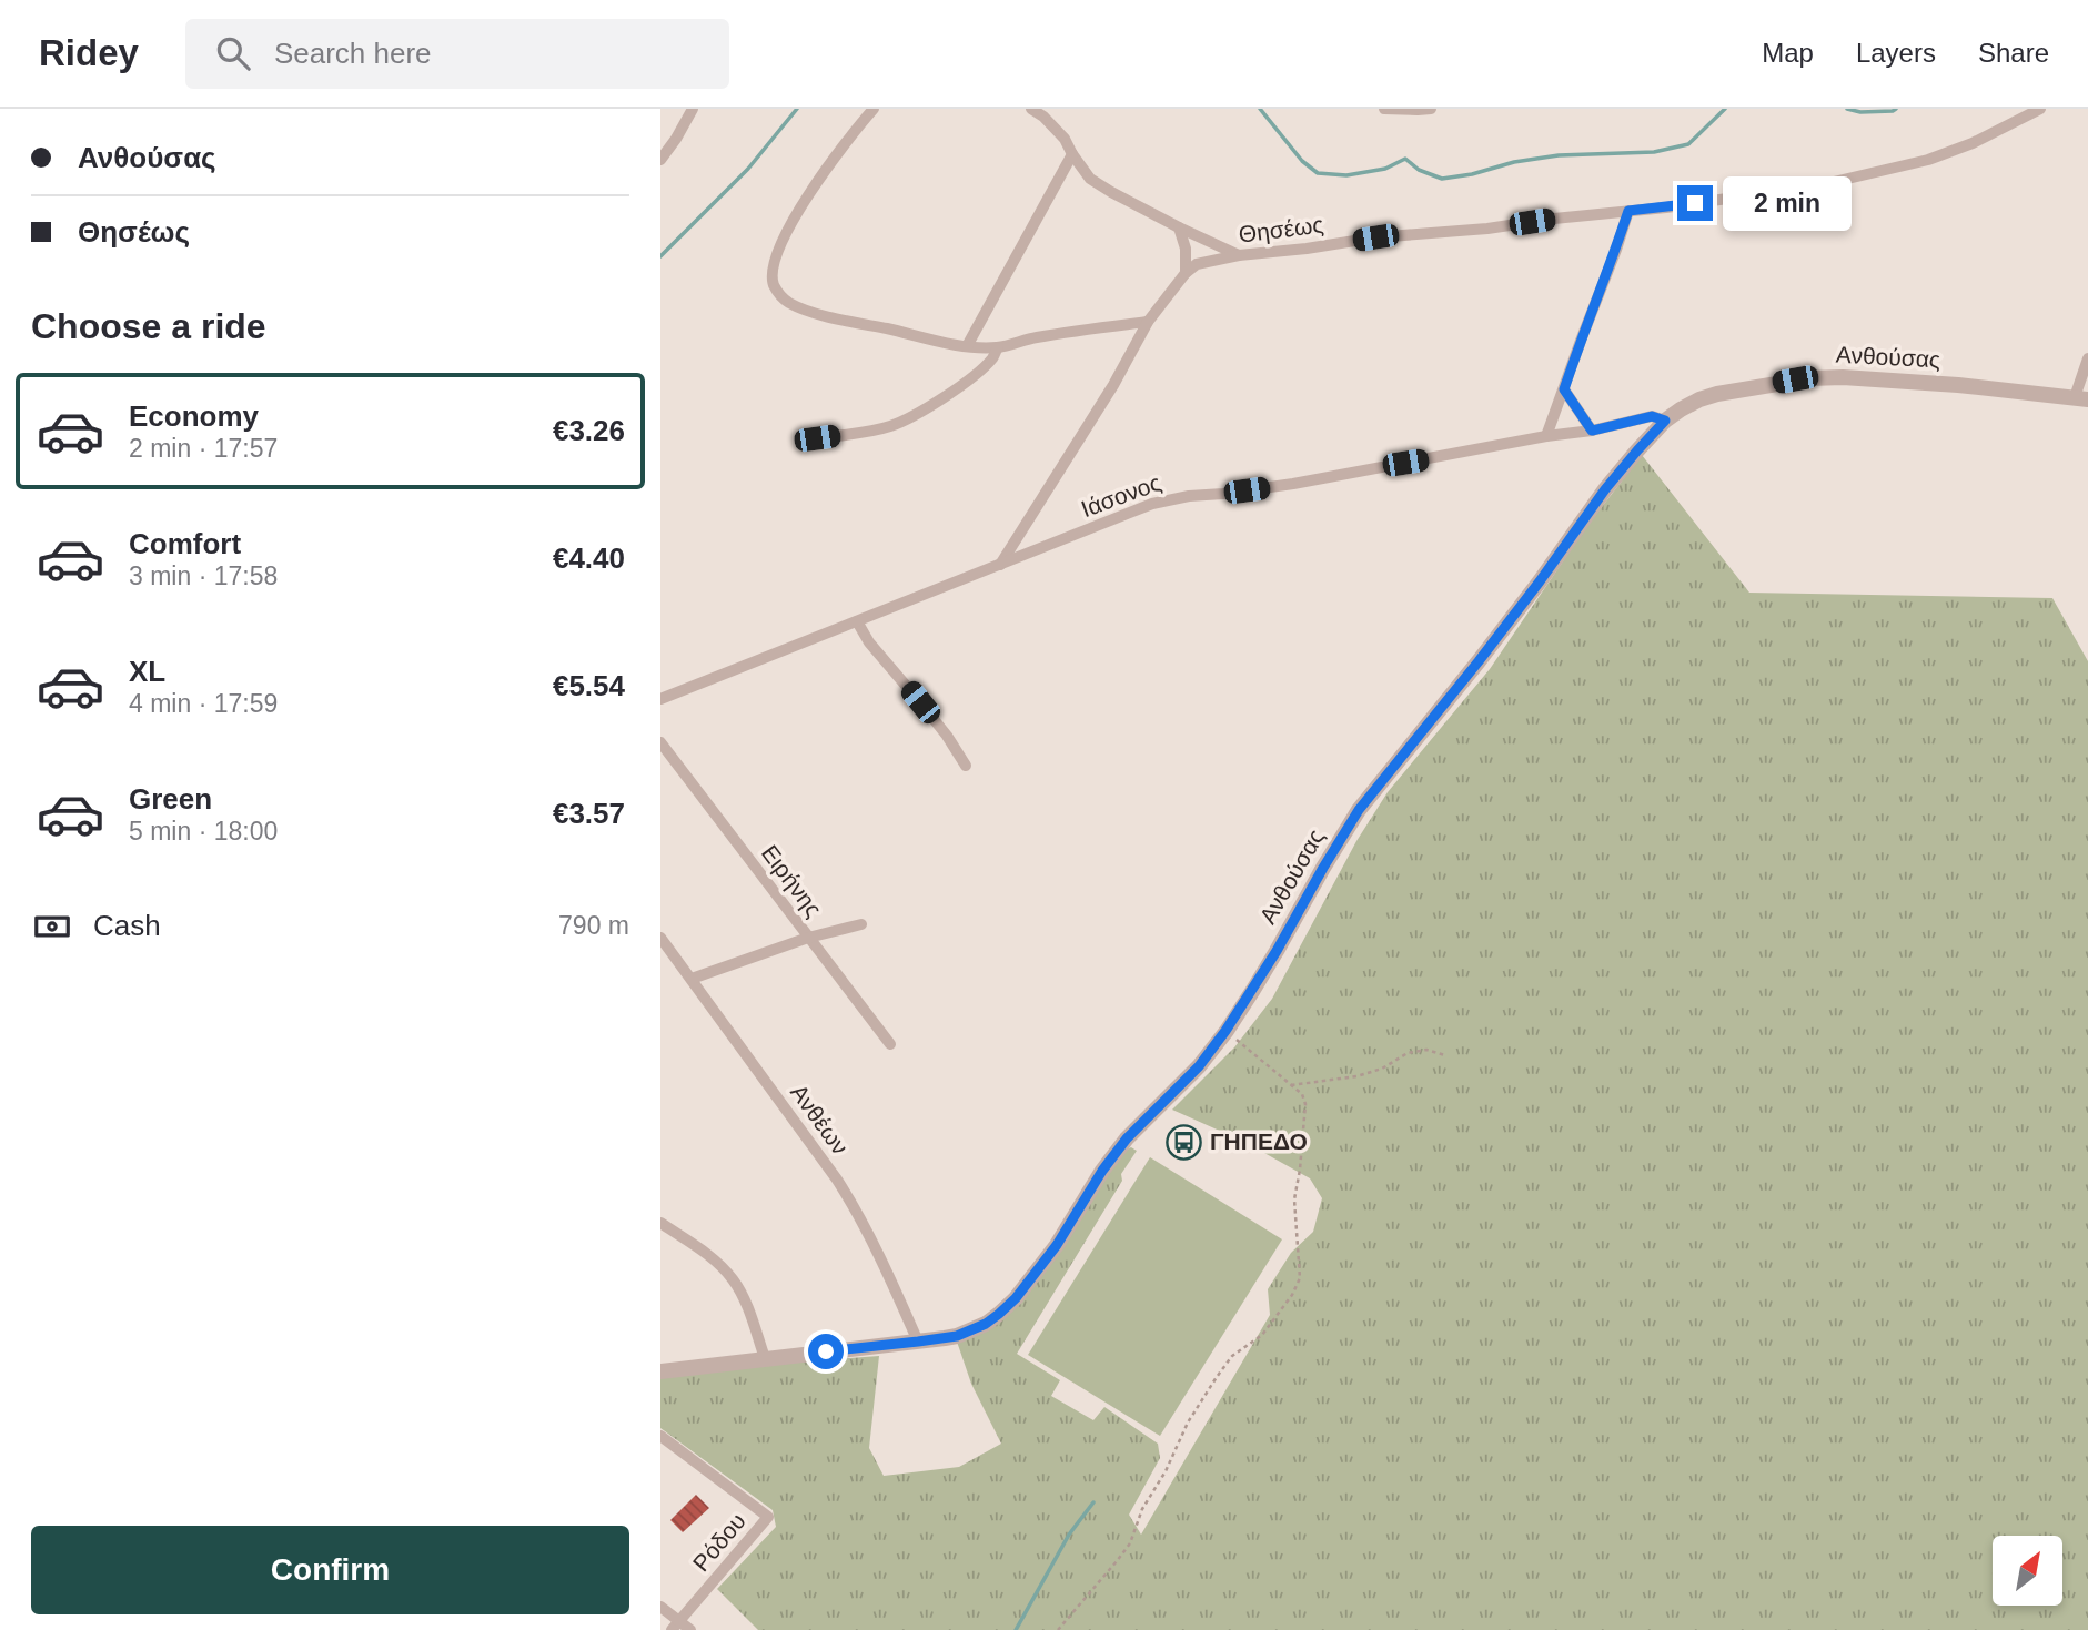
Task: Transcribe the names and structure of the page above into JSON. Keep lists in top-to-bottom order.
{
  "streets": {
    "street": [
      "Θησέως",
      "Ανθούσας",
      "Ιάσονος",
      "Ειρήνης",
      "Ανθέων",
      "Ρόδου"
    ]
  },
  "crossings": [
    ["Ανθούσας", "Ιάσονος"],
    ["Ανθούσας", "Ανθέων"]
  ],
  "places": {
    "bus stop": ["ΓΗΠΕΔΟ"]
  },
  "north": "top right",
  "page": {
    "header": "Ridey",
    "search": "Search here",
    "nav": ["Map", "Layers", "Share"],
    "banner": ["Ανθούσας", "Θησέως"],
    "bubble": "2 min",
    "heading": "Choose a ride",
    "list": [
      {
        "name": "Economy",
        "note": "2 min · 17:57",
        "value": "€3.26"
      },
      {
        "name": "Comfort",
        "note": "3 min · 17:58",
        "value": "€4.40"
      },
      {
        "name": "XL",
        "note": "4 min · 17:59",
        "value": "€5.54"
      },
      {
        "name": "Green",
        "note": "5 min · 18:00",
        "value": "€3.57"
      }
    ],
    "pay": ["Cash", "790 m"],
    "buttons": "Confirm"
  }
}
